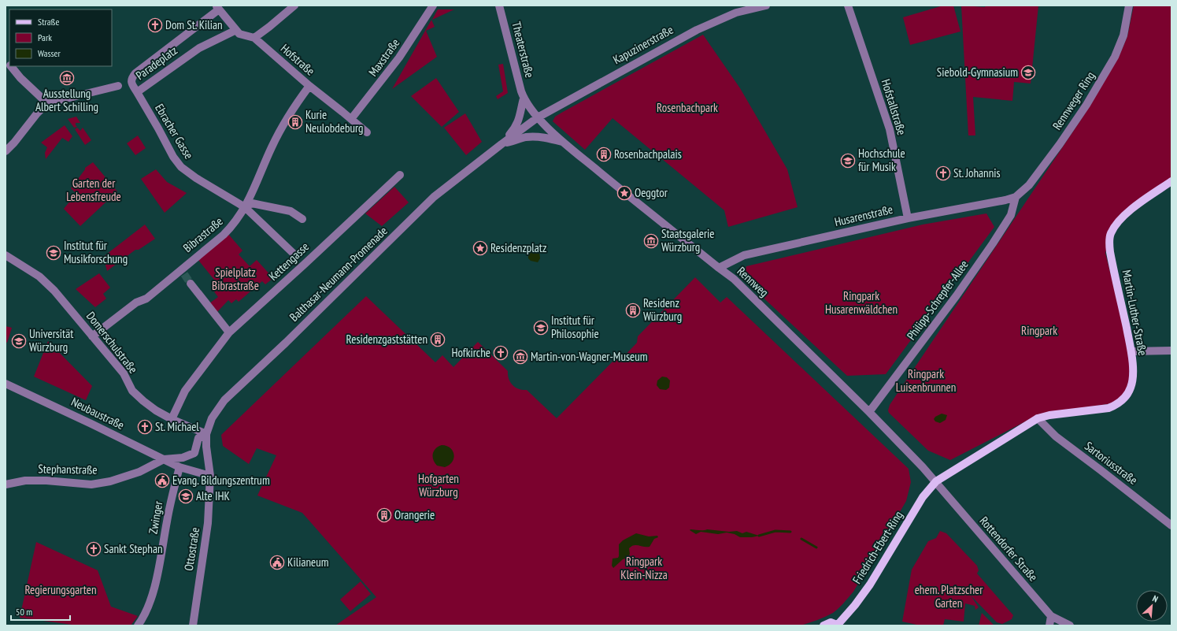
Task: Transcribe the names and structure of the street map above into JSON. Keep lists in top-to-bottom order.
{
  "streets": {
    "main road": ["Martin-Luther-Straße", "Friedrich-Ebert-Ring"],
    "street": [
      "Kapuzinerstraße",
      "Theaterstraße",
      "Maxstraße",
      "Hofstraße",
      "Paradeplatz",
      "Rennweger Ring",
      "Hofstallstraße",
      "Ebracher Gasse",
      "Husarenstraße",
      "Bibrastraße",
      "Kettengasse",
      "Balthasar-Neumann-Promenade",
      "Rennweg",
      "Philipp-Schrepfer-Allee",
      "Domerschulstraße",
      "Neubaustraße",
      "Sartoriusstraße",
      "Stephanstraße",
      "Zwinger",
      "Ottostraße",
      "Rottendorfer Straße"
    ]
  },
  "crossings": [
    ["Kapuzinerstraße", "Theaterstraße"],
    ["Kapuzinerstraße", "Balthasar-Neumann-Promenade"],
    ["Kapuzinerstraße", "Rennweg"],
    ["Theaterstraße", "Balthasar-Neumann-Promenade"],
    ["Theaterstraße", "Rennweg"],
    ["Maxstraße", "Hofstraße"],
    ["Hofstraße", "Paradeplatz"],
    ["Hofstraße", "Bibrastraße"],
    ["Paradeplatz", "Ebracher Gasse"],
    ["Rennweger Ring", "Husarenstraße"],
    ["Rennweger Ring", "Philipp-Schrepfer-Allee"],
    ["Hofstallstraße", "Husarenstraße"],
    ["Ebracher Gasse", "Bibrastraße"],
    ["Husarenstraße", "Rennweg"],
    ["Husarenstraße", "Philipp-Schrepfer-Allee"],
    ["Bibrastraße", "Domerschulstraße"],
    ["Kettengasse", "Domerschulstraße"],
    ["Balthasar-Neumann-Promenade", "Rennweg"],
    ["Balthasar-Neumann-Promenade", "Domerschulstraße"],
    ["Balthasar-Neumann-Promenade", "Ottostraße"],
    ["Rennweg", "Philipp-Schrepfer-Allee"],
    ["Rennweg", "Martin-Luther-Straße"],
    ["Rennweg", "Friedrich-Ebert-Ring"],
    ["Rennweg", "Rottendorfer Straße"],
    ["Martin-Luther-Straße", "Sartoriusstraße"],
    ["Martin-Luther-Straße", "Friedrich-Ebert-Ring"],
    ["Martin-Luther-Straße", "Rottendorfer Straße"],
    ["Domerschulstraße", "Ottostraße"],
    ["Neubaustraße", "Stephanstraße"],
    ["Neubaustraße", "Zwinger"],
    ["Neubaustraße", "Ottostraße"],
    ["Friedrich-Ebert-Ring", "Rottendorfer Straße"]
  ],
  "parks": [
    "Rosenbachpark",
    "Garten der Lebensfreude",
    "Spielplatz Bibrastraße",
    "Ringpark Husarenwäldchen",
    "Ringpark",
    "Ringpark Luisenbrunnen",
    "Hofgarten Würzburg",
    "Ringpark Klein-Nizza",
    "Regierungsgarten",
    "ehem. Platzscher Garten"
  ],
  "places": {
    "church": [
      "Dom St. Kilian",
      "St. Johannis",
      "Hofkirche",
      "St. Michael",
      "Sankt Stephan"
    ],
    "school or university": [
      "Siebold-Gymnasium",
      "Hochschule für Musik",
      "Institut für Musikforschung",
      "Institut für Philosophie",
      "Universität Würzburg",
      "Alte IHK"
    ],
    "museum": ["Ausstellung Albert Schilling", "Staatsgalerie Würzburg", "Martin-von-Wagner-Museum"],
    "building": [
      "Kurie Neulobdeburg",
      "Rosenbachpalais",
      "Residenz Würzburg",
      "Residenzgaststätten",
      "Orangerie"
    ],
    "place": ["Oeggtor", "Residenzplatz"],
    "public building": ["Evang. Bildungszentrum", "Kilianeum"]
  },
  "legend": ["Straße", "Park", "Wasser"],
  "scale_bar": "50 m",
  "north": "top right"
}
